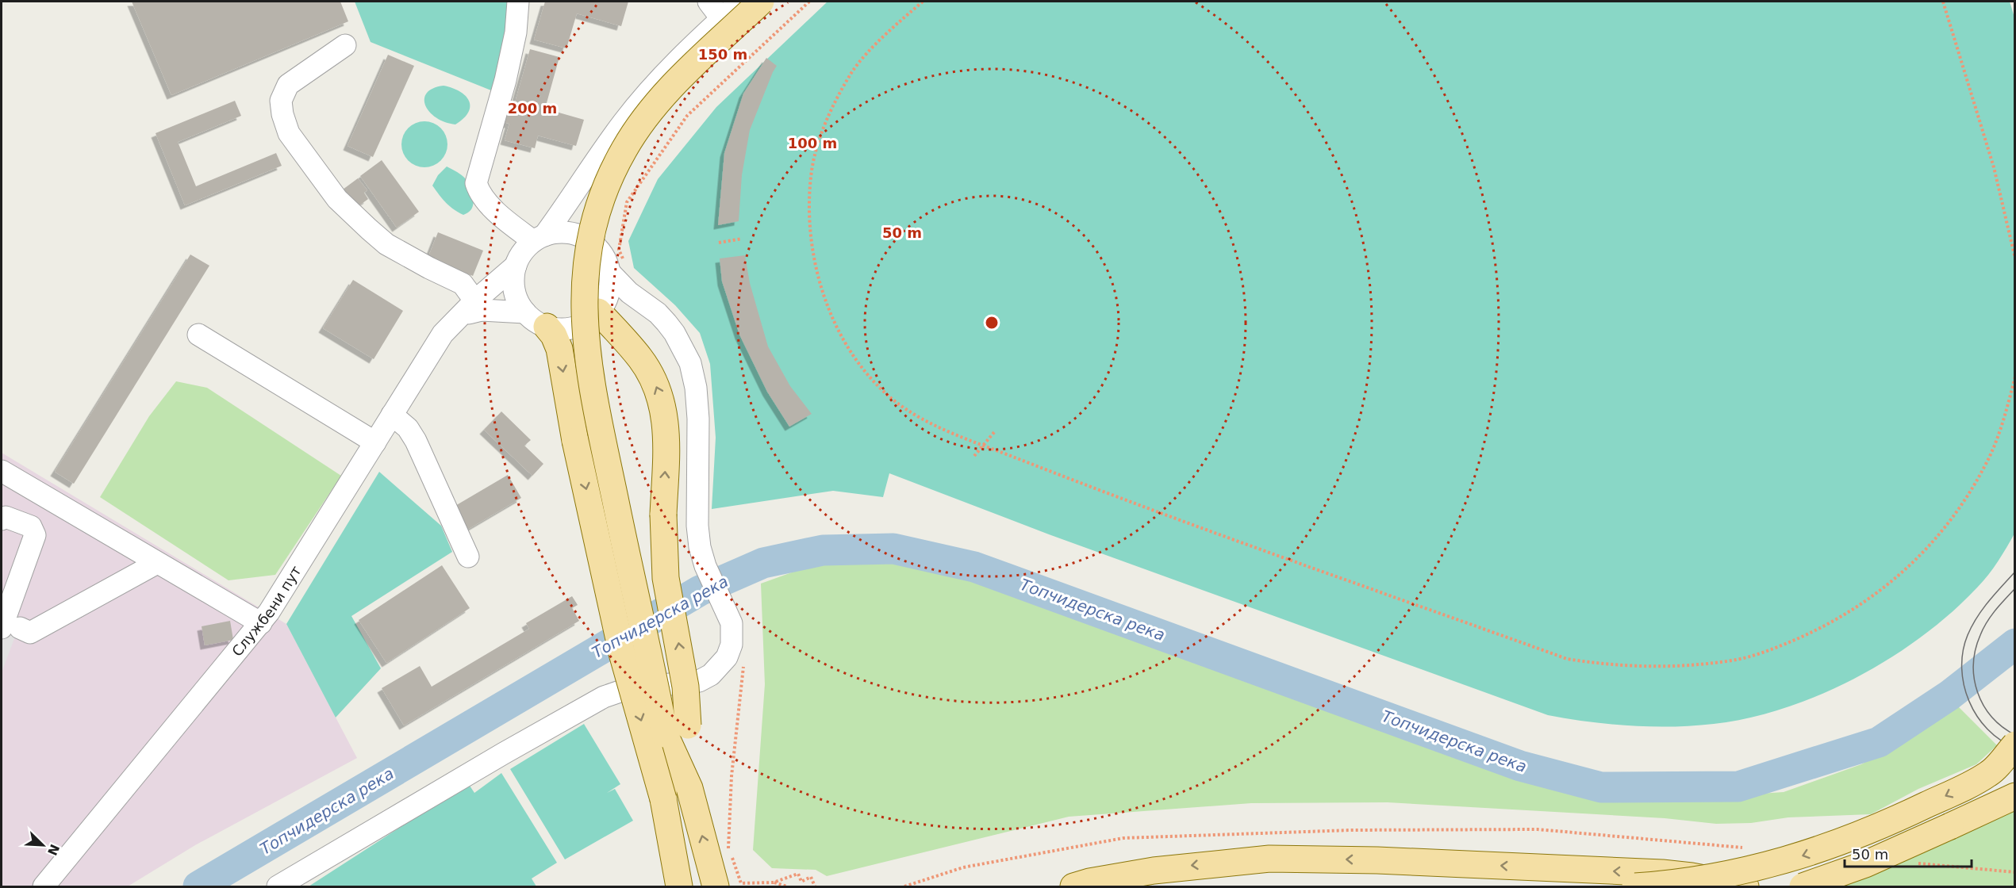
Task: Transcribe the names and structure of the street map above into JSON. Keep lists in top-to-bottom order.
{
  "streets": {
    "street": ["Службени пут"]
  },
  "water": ["Топчидерска река"],
  "scale_bar": "50 m",
  "north": "bottom right",
  "rings": [
    "150 m",
    "200 m",
    "100 m",
    "50 m"
  ]
}
